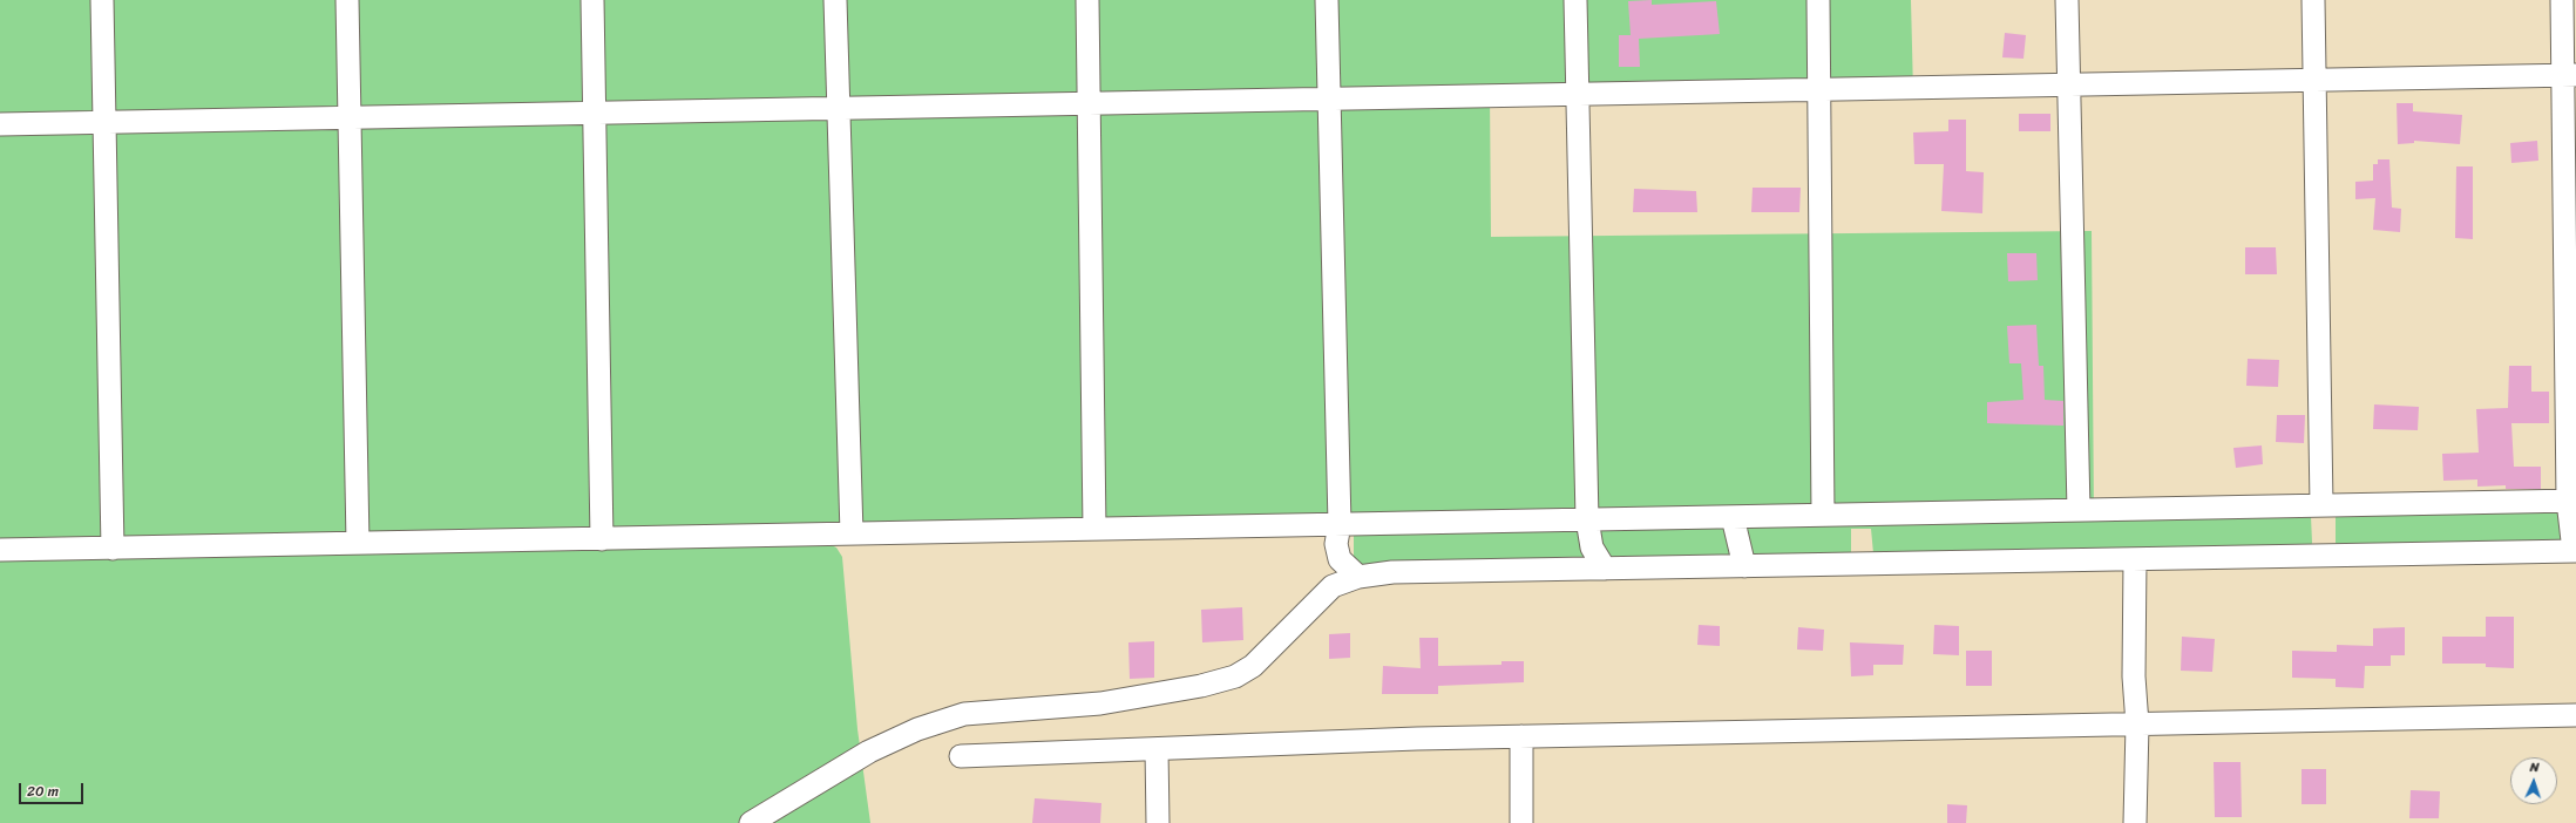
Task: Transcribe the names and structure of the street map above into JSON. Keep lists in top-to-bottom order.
{
  "scale_bar": "20 m",
  "north": "top"
}
